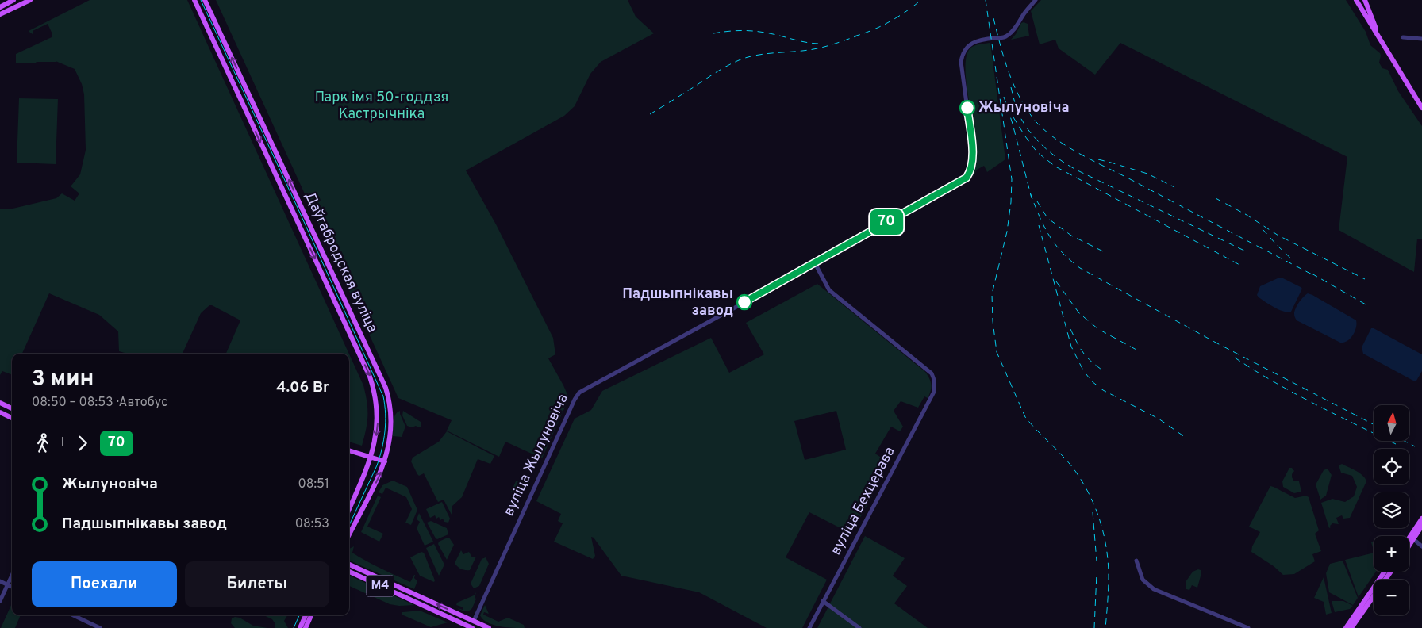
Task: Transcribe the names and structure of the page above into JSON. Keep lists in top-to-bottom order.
{
  "streets": {
    "main road": ["Даўгабродская вуліца", "вуліца Жылуновіча", "М4"],
    "street": ["вуліца Бехцерава"]
  },
  "crossings": [
    ["вуліца Жылуновіча", "вуліца Бехцерава"],
    ["вуліца Жылуновіча", "М4"]
  ],
  "parks": ["Парк імя 50-годдзя Кастрычніка"],
  "places": ["Жылуновіча", "Падшыпнікавы завод"],
  "lines": ["bus line 70"],
  "north": "top",
  "page": {
    "on_map": "70",
    "heading": ["3 мин", "08:50 – 08:53 · Автобус", "4.06 Br"],
    "map_buttons": ["+", "−"],
    "legs": ["1", "70"],
    "list": [
      {
        "name": "Жылуновіча",
        "value": "08:51"
      },
      {
        "name": "Падшыпнікавы завод",
        "value": "08:53"
      }
    ],
    "buttons": ["Поехали", "Билеты"]
  }
}
